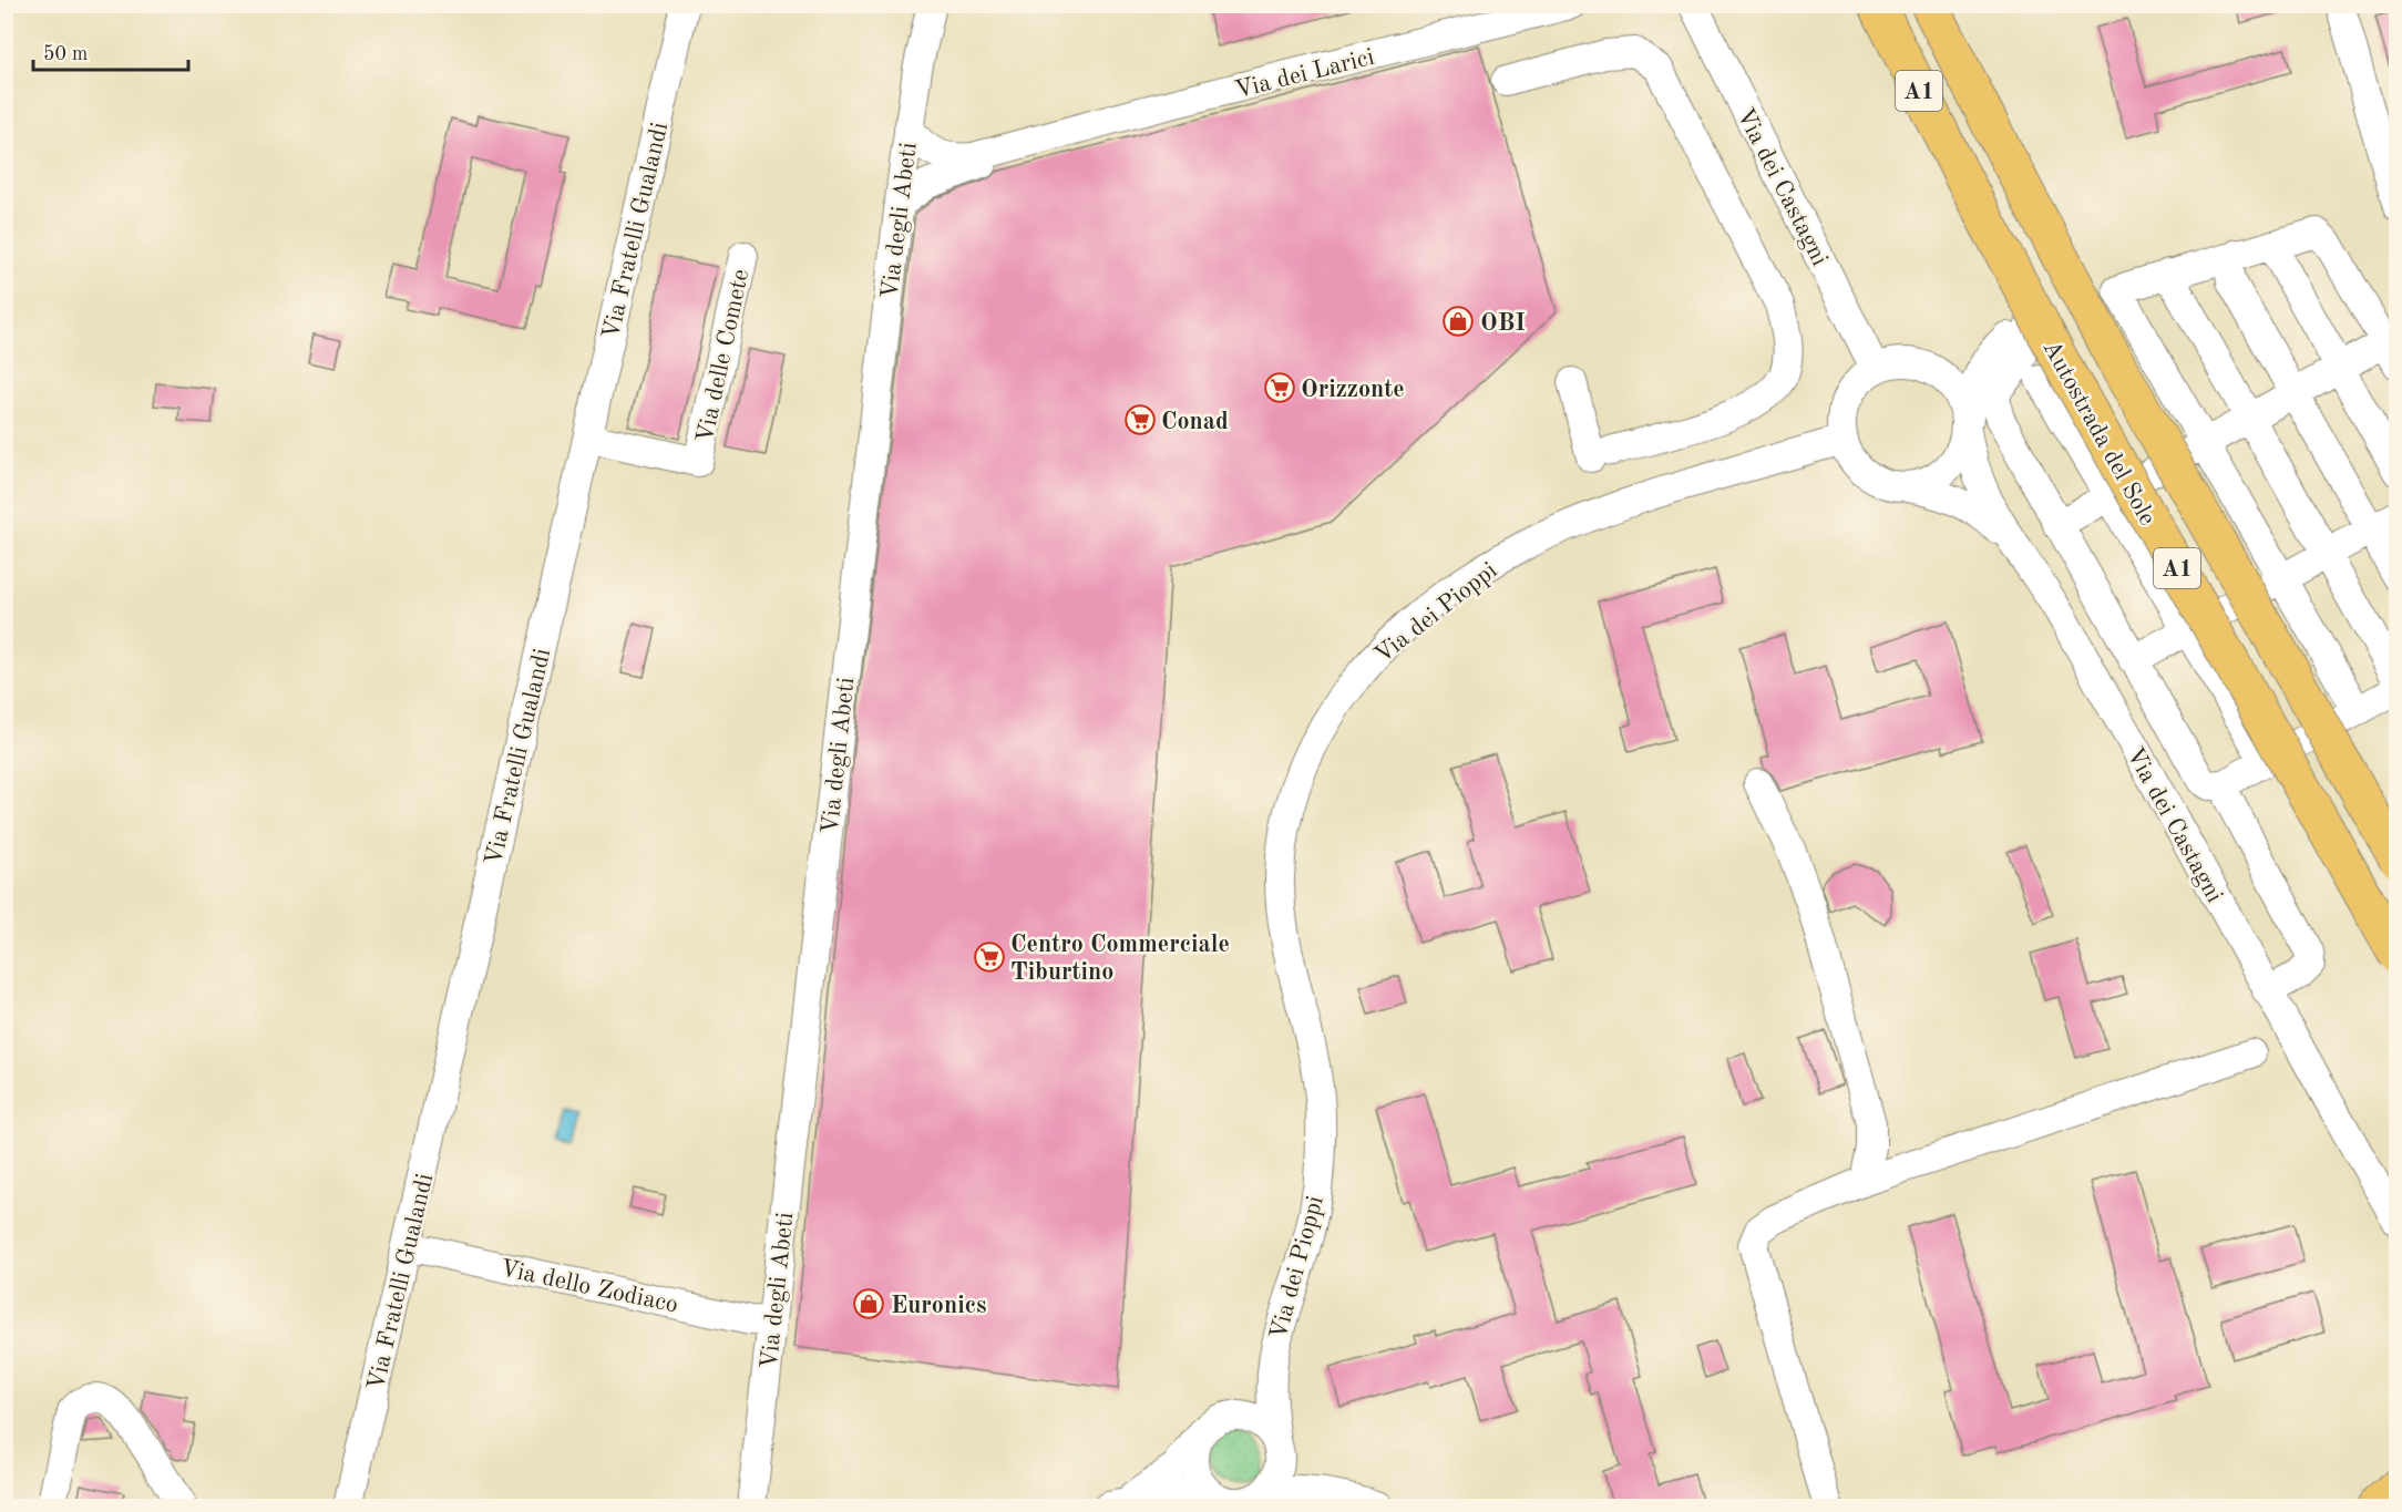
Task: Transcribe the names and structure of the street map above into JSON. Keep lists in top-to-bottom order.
{
  "streets": {
    "main road": ["A1", "Autostrada del Sole"],
    "street": [
      "Via dei Larici",
      "Via dei Castagni",
      "Via degli Abeti",
      "Via Fratelli Gualandi",
      "Via delle Comete",
      "Via dei Pioppi",
      "Via dello Zodiaco"
    ]
  },
  "crossings": [
    ["Via dei Larici", "Via degli Abeti"],
    ["Via dei Castagni", "Via dei Pioppi"],
    ["Via degli Abeti", "Via dello Zodiaco"],
    ["Via Fratelli Gualandi", "Via delle Comete"],
    ["Via Fratelli Gualandi", "Via dello Zodiaco"]
  ],
  "places": {
    "shop": ["OBI", "Euronics"],
    "supermarket": ["Orizzonte", "Conad", "Centro Commerciale Tiburtino"]
  },
  "scale_bar": "50 m"
}
